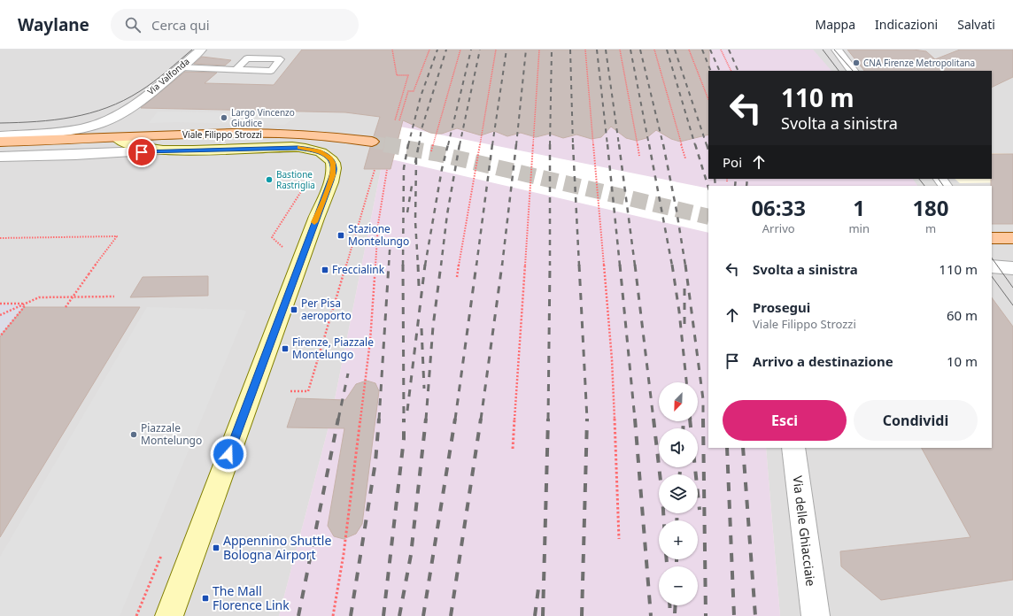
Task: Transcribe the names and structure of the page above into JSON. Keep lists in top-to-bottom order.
{
  "streets": {
    "main road": ["Viale Filippo Strozzi"],
    "street": ["Via Valfonda", "Via delle Ghiacciaie"]
  },
  "places": {
    "other": [
      "CNA Firenze Metropolitana",
      "Largo Vincenzo Giudice",
      "Bastione Rastriglia",
      "Piazzale Montelungo"
    ],
    "transit": [
      "Stazione Montelungo",
      "Freccialink",
      "Per Pisa aeroporto",
      "Firenze, Piazzale Montelungo",
      "Appennino Shuttle Bologna Airport",
      "The Mall Florence Link"
    ]
  },
  "north": "bottom left",
  "page": {
    "header": "Waylane",
    "search": "Cerca qui",
    "nav": ["Mappa", "Indicazioni", "Salvati"],
    "turn": ["110 m", "Svolta a sinistra"],
    "then": "Poi",
    "eta": [
      "06:33",
      "Arrivo",
      "1",
      "min",
      "180",
      "m"
    ],
    "list": [
      {
        "name": "Svolta a sinistra",
        "value": "110 m"
      },
      {
        "name": "Prosegui",
        "note": "Viale Filippo Strozzi",
        "value": "60 m"
      },
      {
        "name": "Arrivo a destinazione",
        "value": "10 m"
      }
    ],
    "map_buttons": ["+", "−"],
    "buttons": ["Esci", "Condividi"]
  }
}
